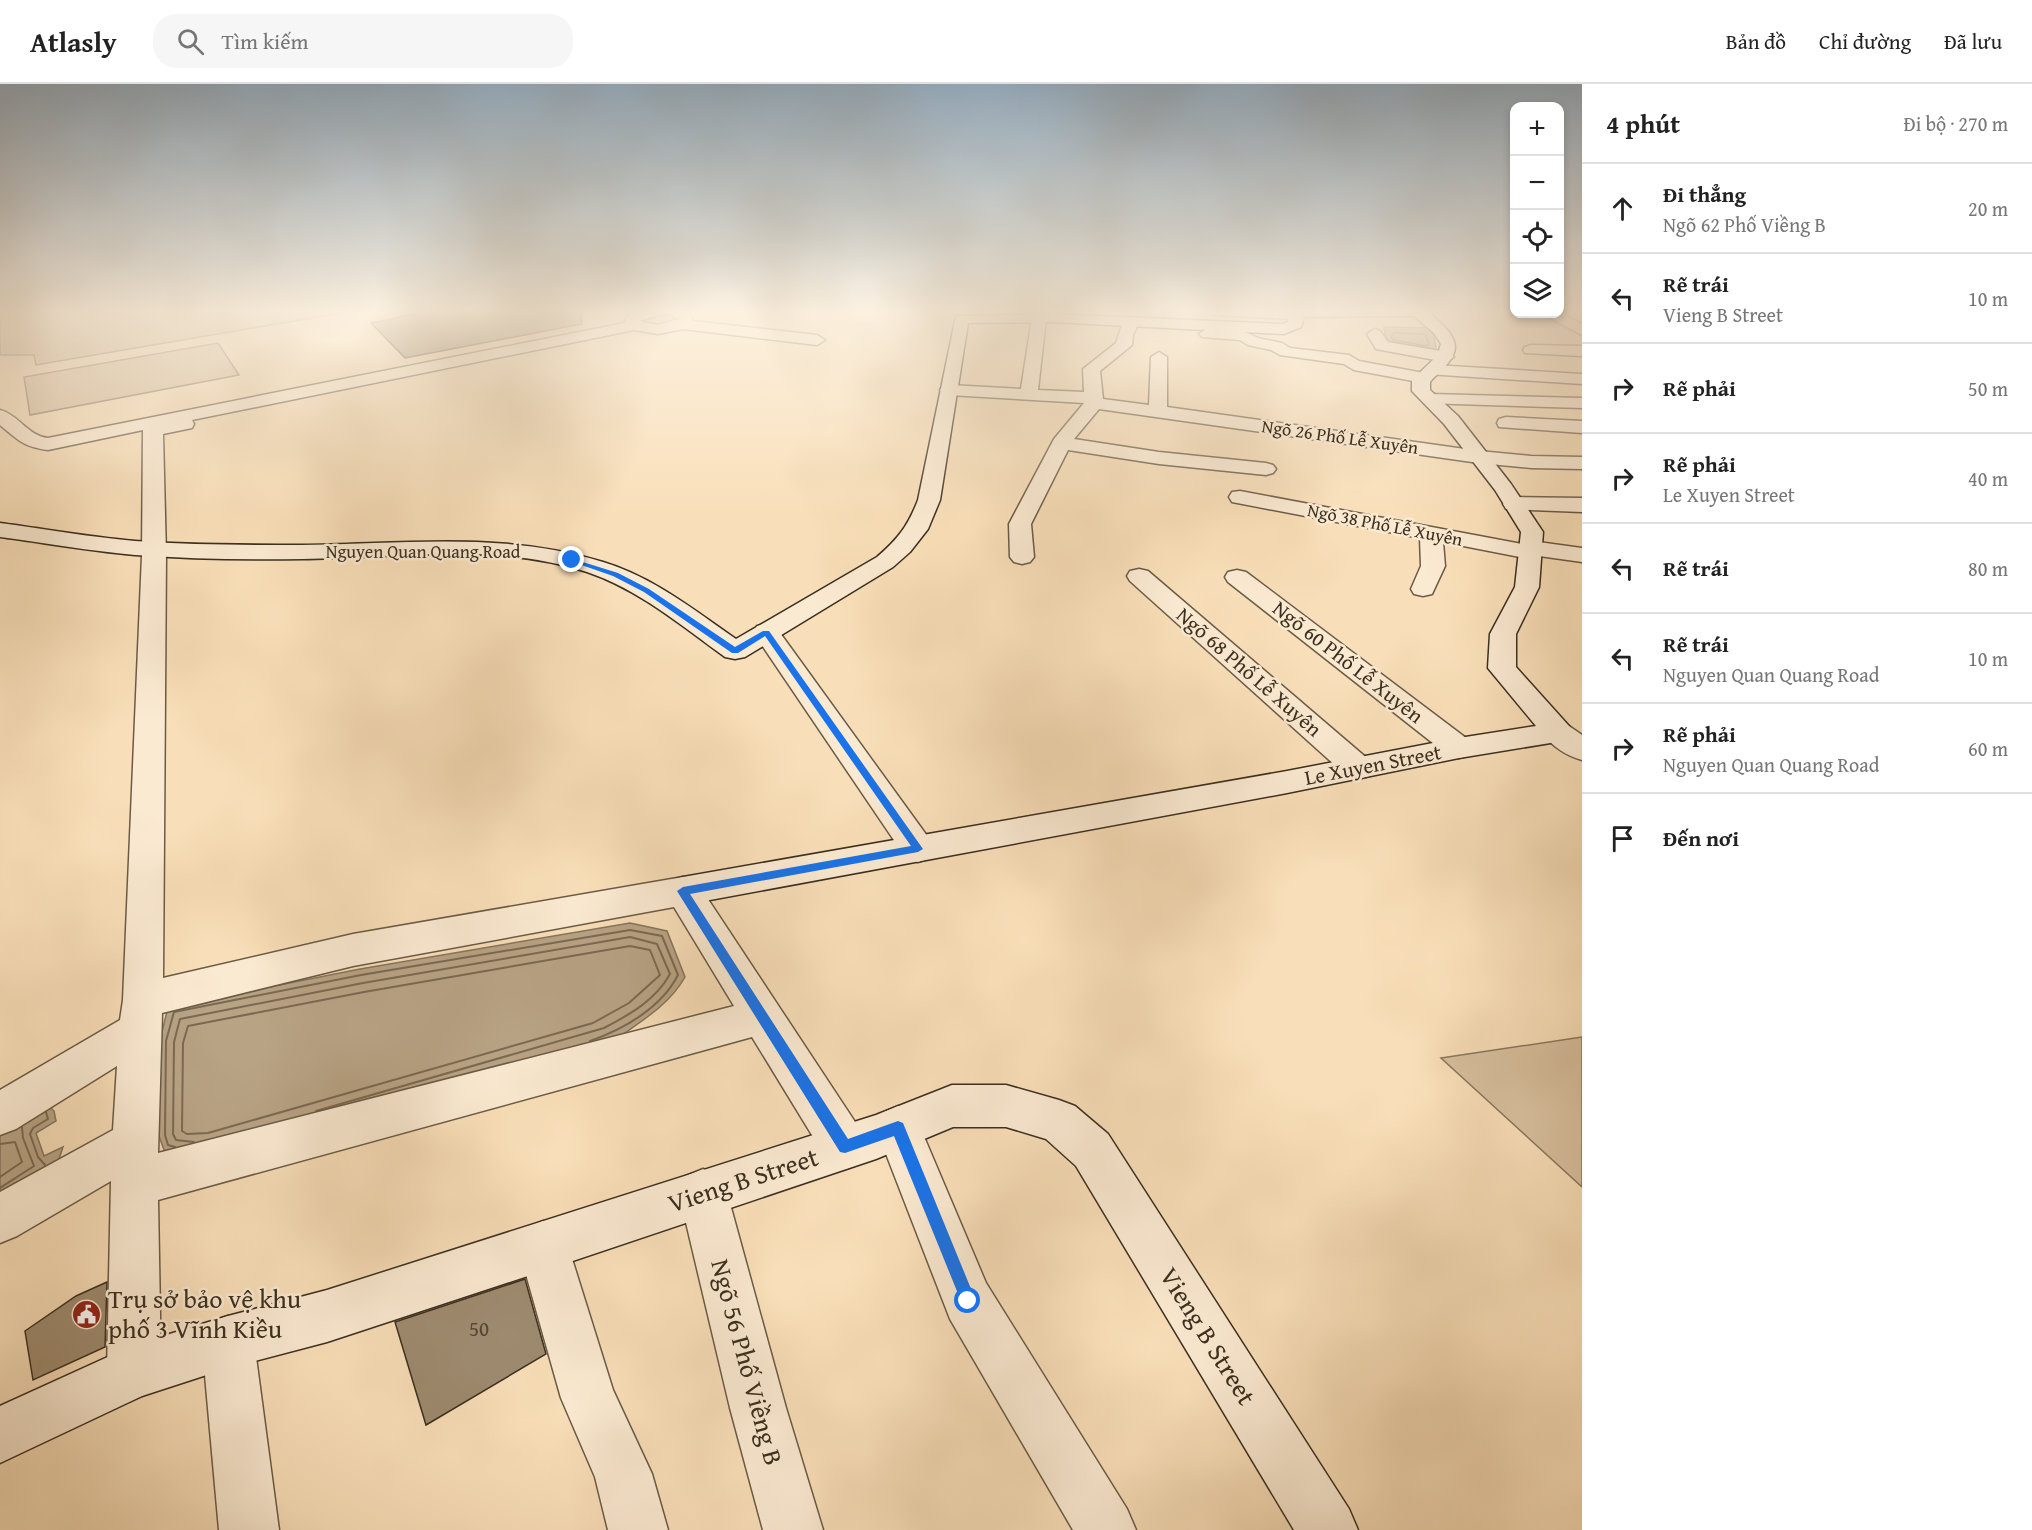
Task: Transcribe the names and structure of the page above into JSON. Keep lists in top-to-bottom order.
{
  "streets": {
    "street": [
      "Ngõ 26 Phố Lễ Xuyên",
      "Ngõ 38 Phố Lễ Xuyên",
      "Nguyen Quan Quang Road",
      "Ngõ 60 Phố Lễ Xuyên",
      "Ngõ 68 Phố Lễ Xuyên",
      "Le Xuyen Street",
      "Vieng B Street",
      "Ngõ 56 Phố Viềng B"
    ]
  },
  "crossings": [
    ["Ngõ 26 Phố Lễ Xuyên", "Nguyen Quan Quang Road"],
    ["Ngõ 26 Phố Lễ Xuyên", "Le Xuyen Street"],
    ["Ngõ 38 Phố Lễ Xuyên", "Le Xuyen Street"],
    ["Ngõ 60 Phố Lễ Xuyên", "Le Xuyen Street"],
    ["Ngõ 68 Phố Lễ Xuyên", "Le Xuyen Street"],
    ["Vieng B Street", "Ngõ 56 Phố Viềng B"]
  ],
  "places": {
    "public building": ["Trụ sở bảo vệ khu phố 3 Vĩnh Kiều"]
  },
  "house_numbers": ["50"],
  "page": {
    "header": "Atlasly",
    "search": "Tìm kiếm",
    "nav": ["Bản đồ", "Chỉ đường", "Đã lưu"],
    "heading": ["4 phút", "Đi bộ · 270 m"],
    "map_buttons": ["+", "−"],
    "list": [
      ["Đi thẳng", "Ngõ 62 Phố Viềng B", "20 m"],
      ["Rẽ trái", "Vieng B Street", "10 m"],
      ["Rẽ phải", "50 m"],
      ["Rẽ phải", "Le Xuyen Street", "40 m"],
      ["Rẽ trái", "80 m"],
      ["Rẽ trái", "Nguyen Quan Quang Road", "10 m"],
      ["Rẽ phải", "Nguyen Quan Quang Road", "60 m"],
      "Đến nơi"
    ]
  }
}
